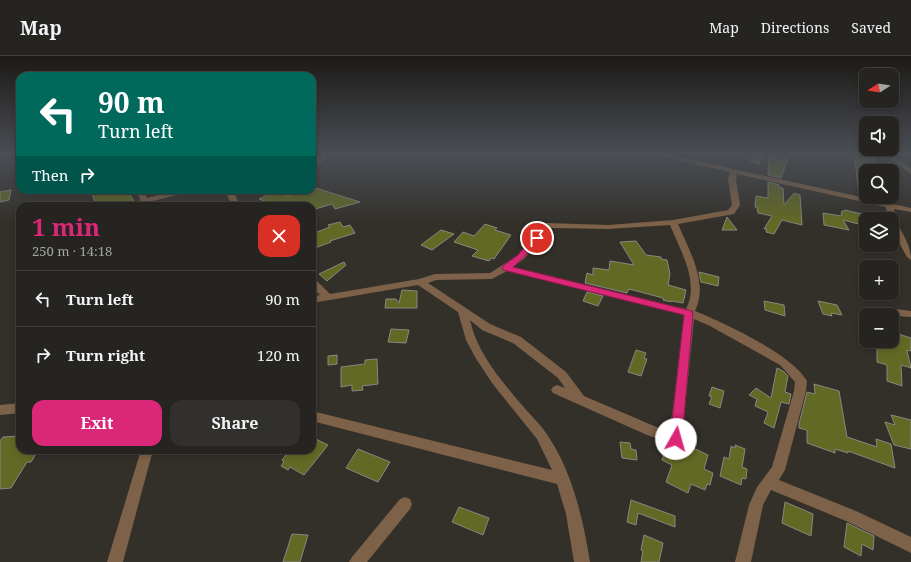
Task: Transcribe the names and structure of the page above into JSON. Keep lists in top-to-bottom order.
{
  "north": "left",
  "page": {
    "header": "Map",
    "nav": ["Map", "Directions", "Saved"],
    "map_buttons": ["+", "−"],
    "turn": ["90 m", "Turn left"],
    "then": "Then",
    "heading": ["1 min", "250 m · 14:18"],
    "list": [
      {
        "name": "Turn left",
        "value": "90 m"
      },
      {
        "name": "Turn right",
        "value": "120 m"
      }
    ],
    "buttons": ["Exit", "Share"]
  }
}
